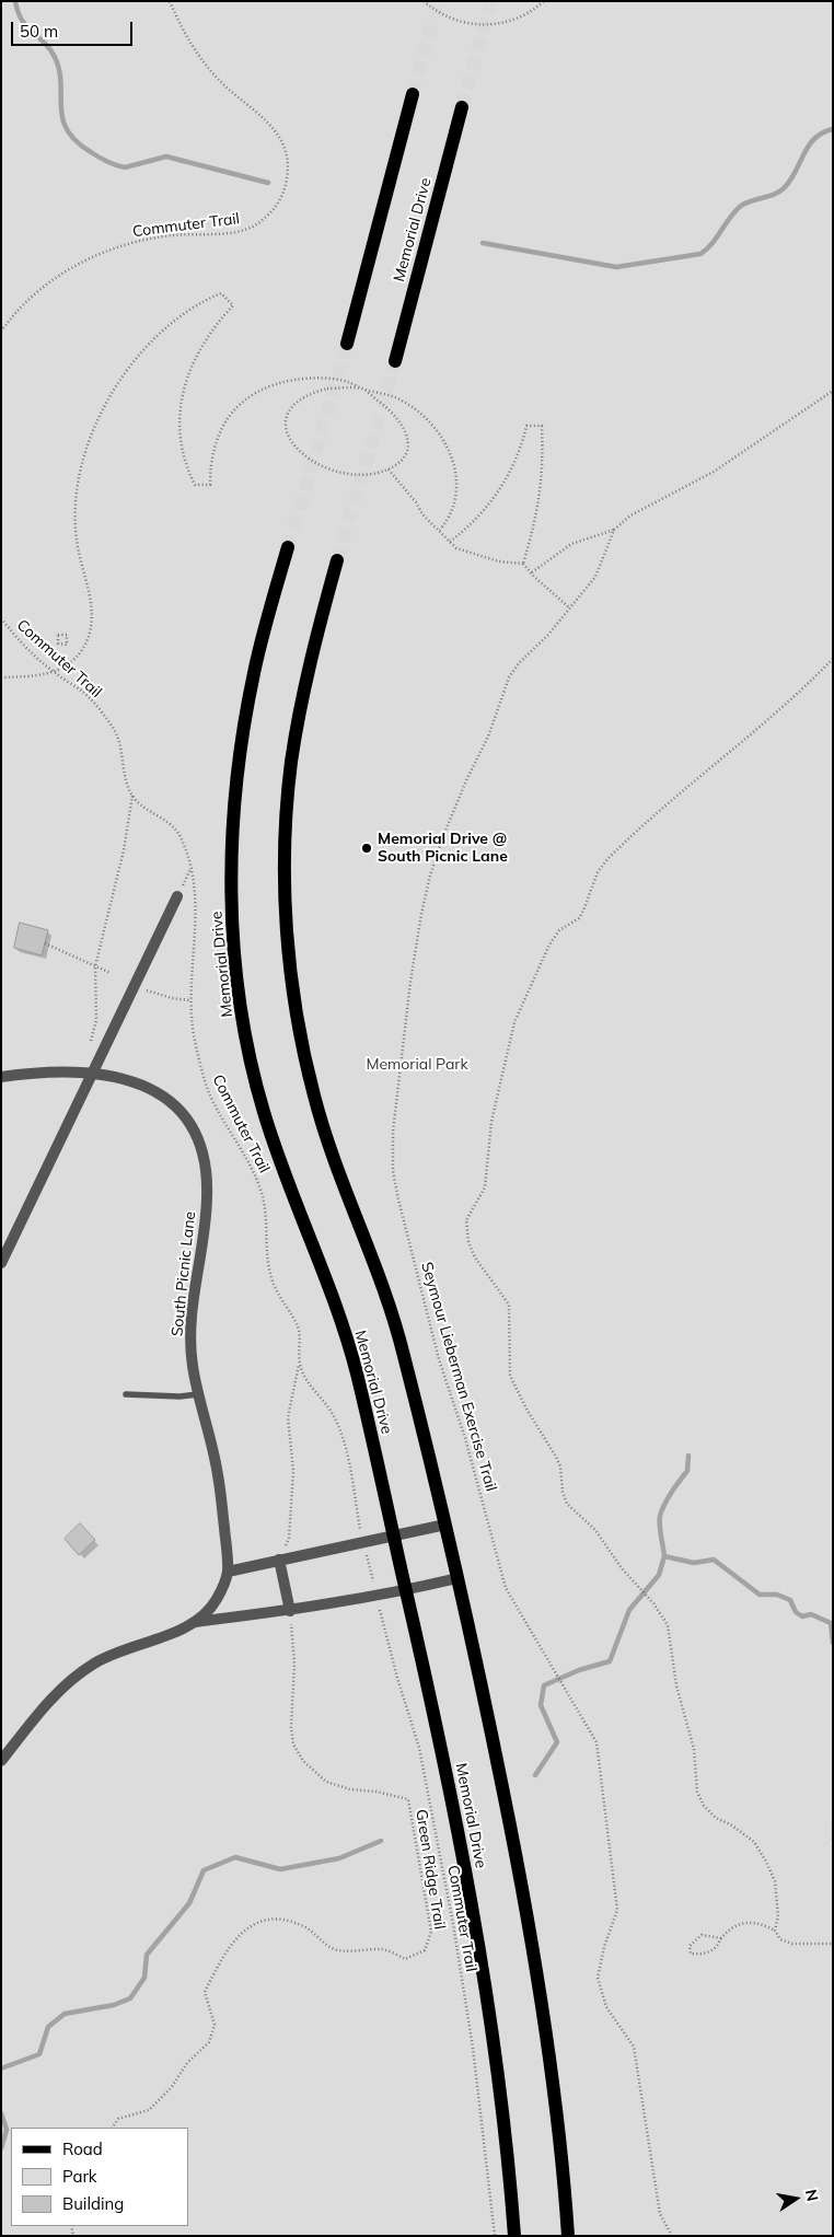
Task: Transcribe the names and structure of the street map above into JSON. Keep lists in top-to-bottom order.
{
  "streets": {
    "main road": ["Memorial Drive"],
    "street": ["South Picnic Lane"],
    "path": ["Commuter Trail", "Seymour Lieberman Exercise Trail", "Green Ridge Trail"]
  },
  "crossings": [
    ["Memorial Drive", "South Picnic Lane"],
    ["South Picnic Lane", "Green Ridge Trail"]
  ],
  "parks": ["Memorial Park"],
  "places": ["Memorial Drive @ South Picnic Lane"],
  "legend": ["Road", "Park", "Building"],
  "scale_bar": "50 m",
  "north": "right"
}
